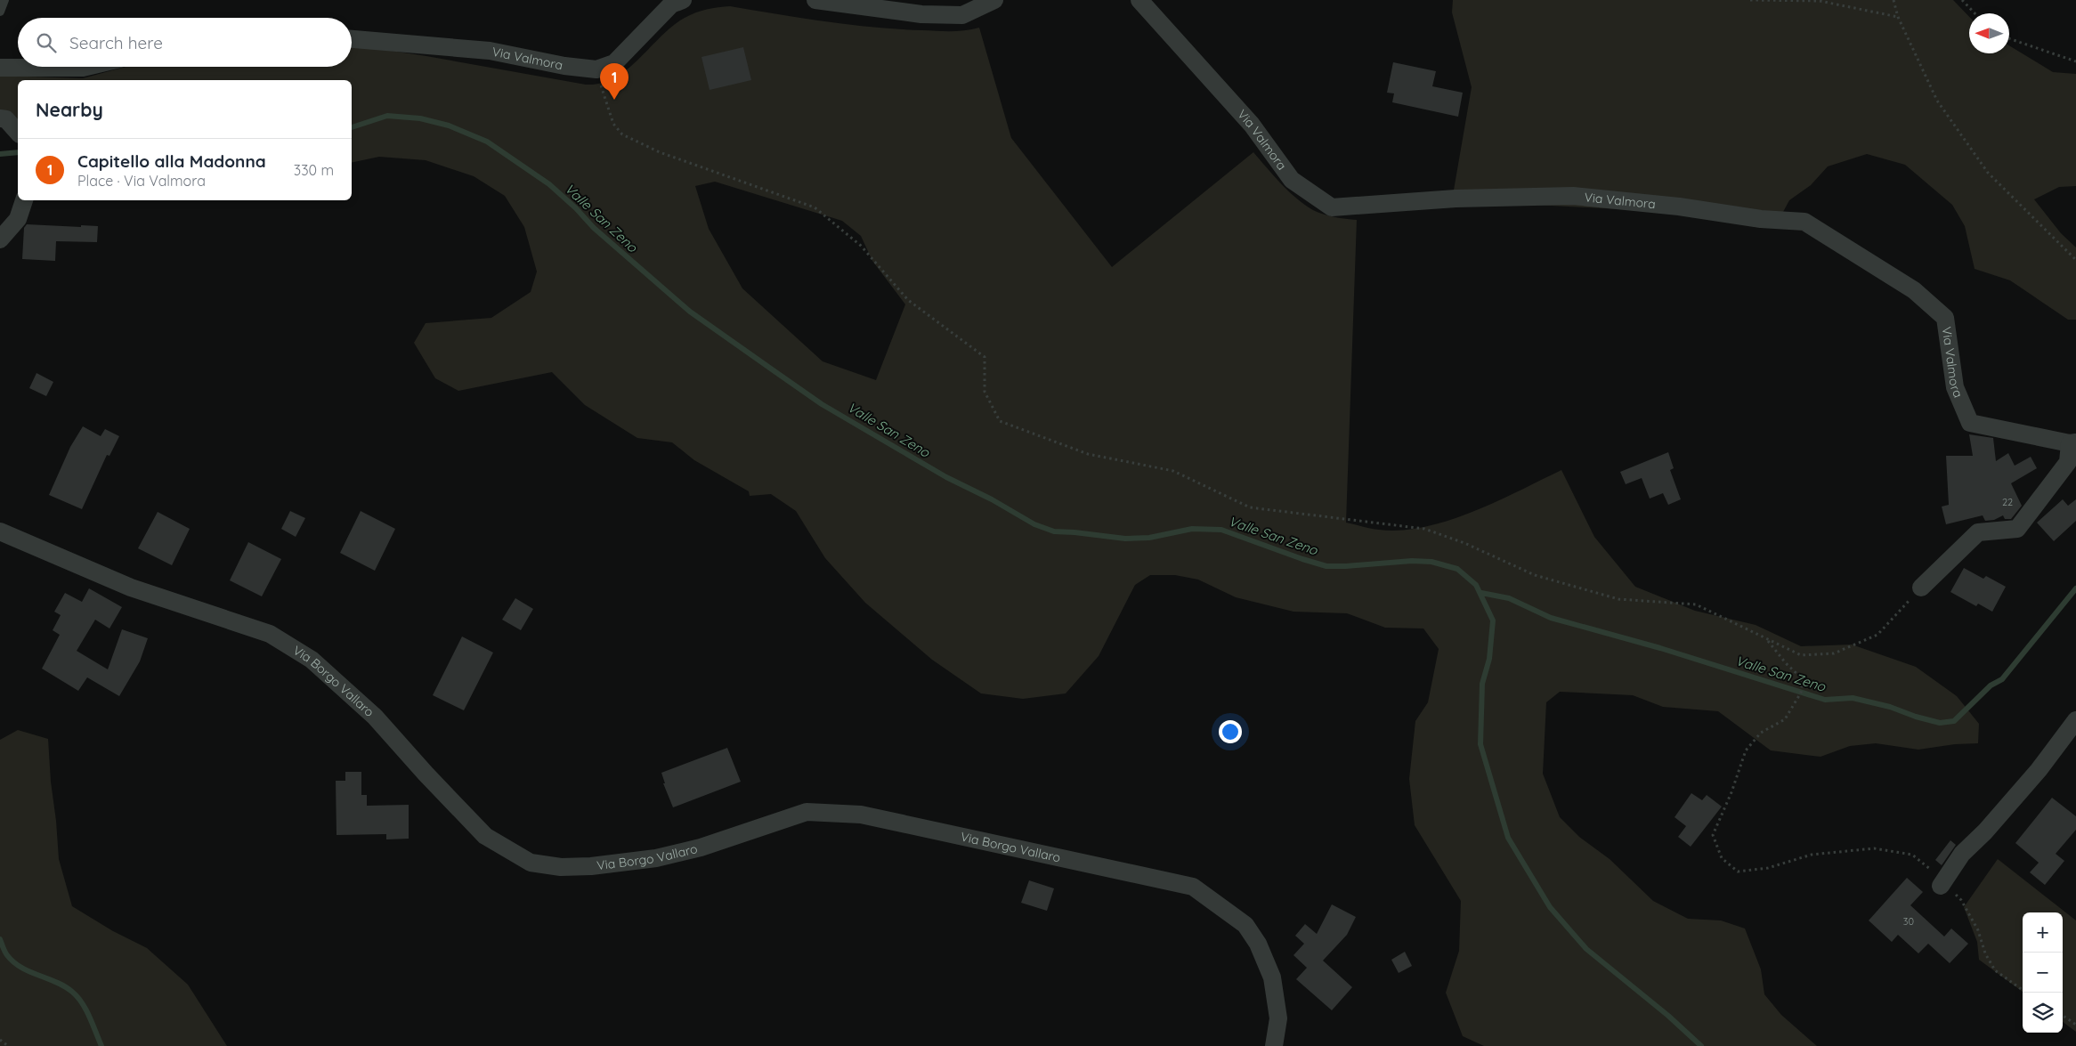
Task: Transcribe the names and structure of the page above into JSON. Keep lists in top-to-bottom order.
{
  "streets": {
    "street": ["Via Valmora", "Via Borgo Vallaro"]
  },
  "water": ["Valle San Zeno"],
  "house_numbers": ["22", "30"],
  "north": "left",
  "page": {
    "search": "Search here",
    "pins": "1",
    "heading": "Nearby",
    "list": [
      {
        "mark": "1",
        "name": "Capitello alla Madonna",
        "note": "Place · Via Valmora",
        "value": "330 m"
      }
    ],
    "map_buttons": ["+", "−"]
  }
}
